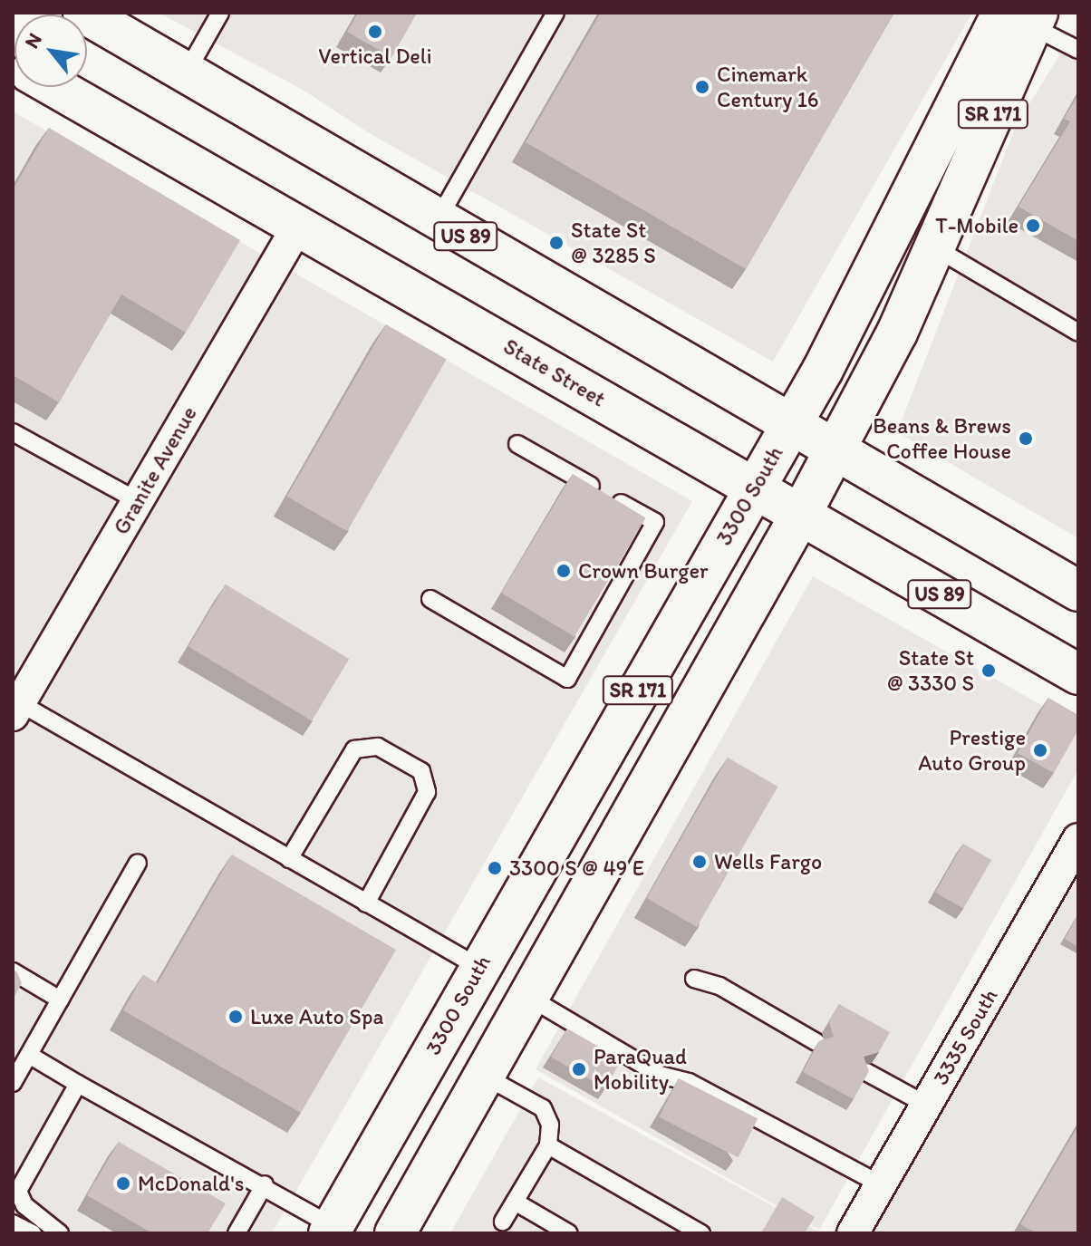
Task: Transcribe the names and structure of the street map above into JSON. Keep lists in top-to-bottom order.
{
  "streets": {
    "main road": [
      "SR 171",
      "US 89",
      "State Street",
      "3300 South"
    ],
    "street": ["Granite Avenue", "3335 South"]
  },
  "crossings": [
    ["SR 171", "US 89"],
    ["SR 171", "State Street"],
    ["SR 171", "3300 South"],
    ["US 89", "3300 South"],
    ["State Street", "Granite Avenue"],
    ["State Street", "3300 South"]
  ],
  "places": [
    "Vertical Deli",
    "Cinemark Century 16",
    "T-Mobile",
    "State St @ 3285 S",
    "Beans & Brews Coffee House",
    "Crown Burger",
    "State St @ 3330 S",
    "Prestige Auto Group",
    "Wells Fargo",
    "3300 S @ 49 E",
    "Luxe Auto Spa",
    "ParaQuad Mobility",
    "McDonald's"
  ],
  "north": "top left"
}
